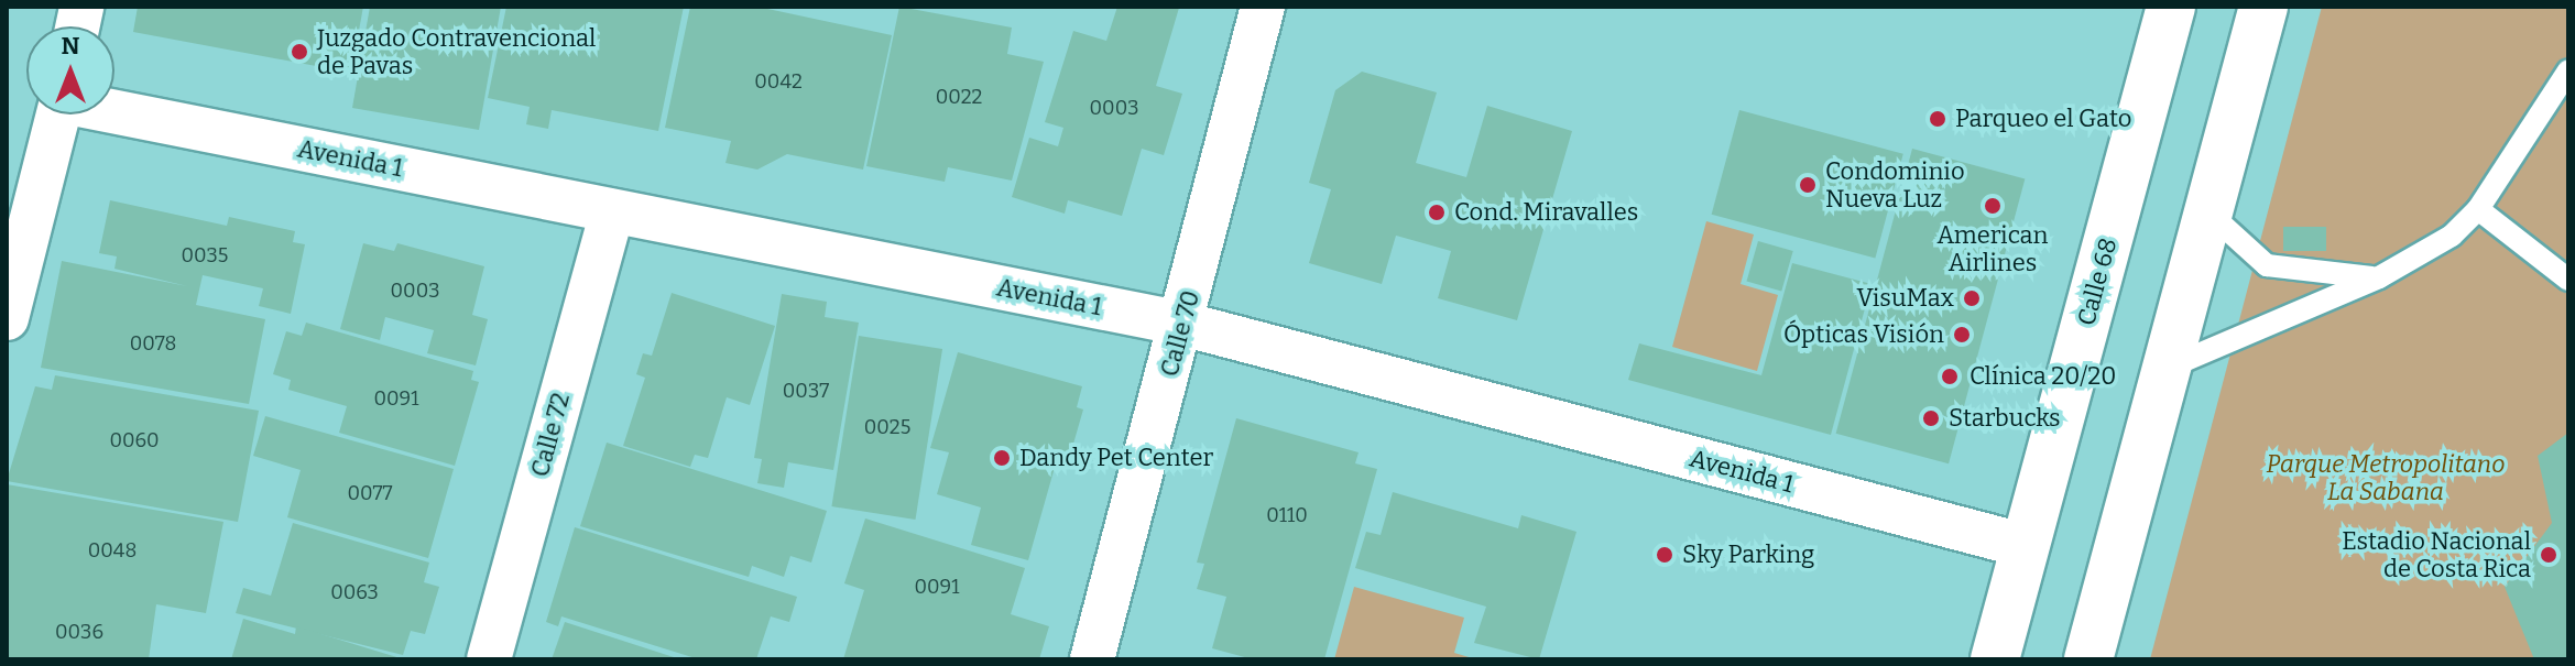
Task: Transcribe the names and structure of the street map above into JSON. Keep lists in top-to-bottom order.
{
  "streets": {
    "main road": ["Calle 68"],
    "street": ["Avenida 1", "Calle 70", "Calle 72"]
  },
  "crossings": [
    ["Avenida 1", "Calle 68"],
    ["Avenida 1", "Calle 70"],
    ["Avenida 1", "Calle 72"]
  ],
  "parks": ["Parque Metropolitano La Sabana"],
  "places": [
    "Juzgado Contravencional de Pavas",
    "Parqueo el Gato",
    "Condominio Nueva Luz",
    "American Airlines",
    "Cond. Miravalles",
    "VisuMax",
    "Ópticas Visión",
    "Clínica 20/20",
    "Starbucks",
    "Dandy Pet Center",
    "Sky Parking",
    "Estadio Nacional de Costa Rica"
  ],
  "house_numbers": [
    "0042",
    "0022",
    "0003",
    "0035",
    "0003",
    "0078",
    "0037",
    "0091",
    "0025",
    "0060",
    "0077",
    "0110",
    "0048",
    "0091",
    "0063",
    "0036"
  ],
  "north": "top"
}
